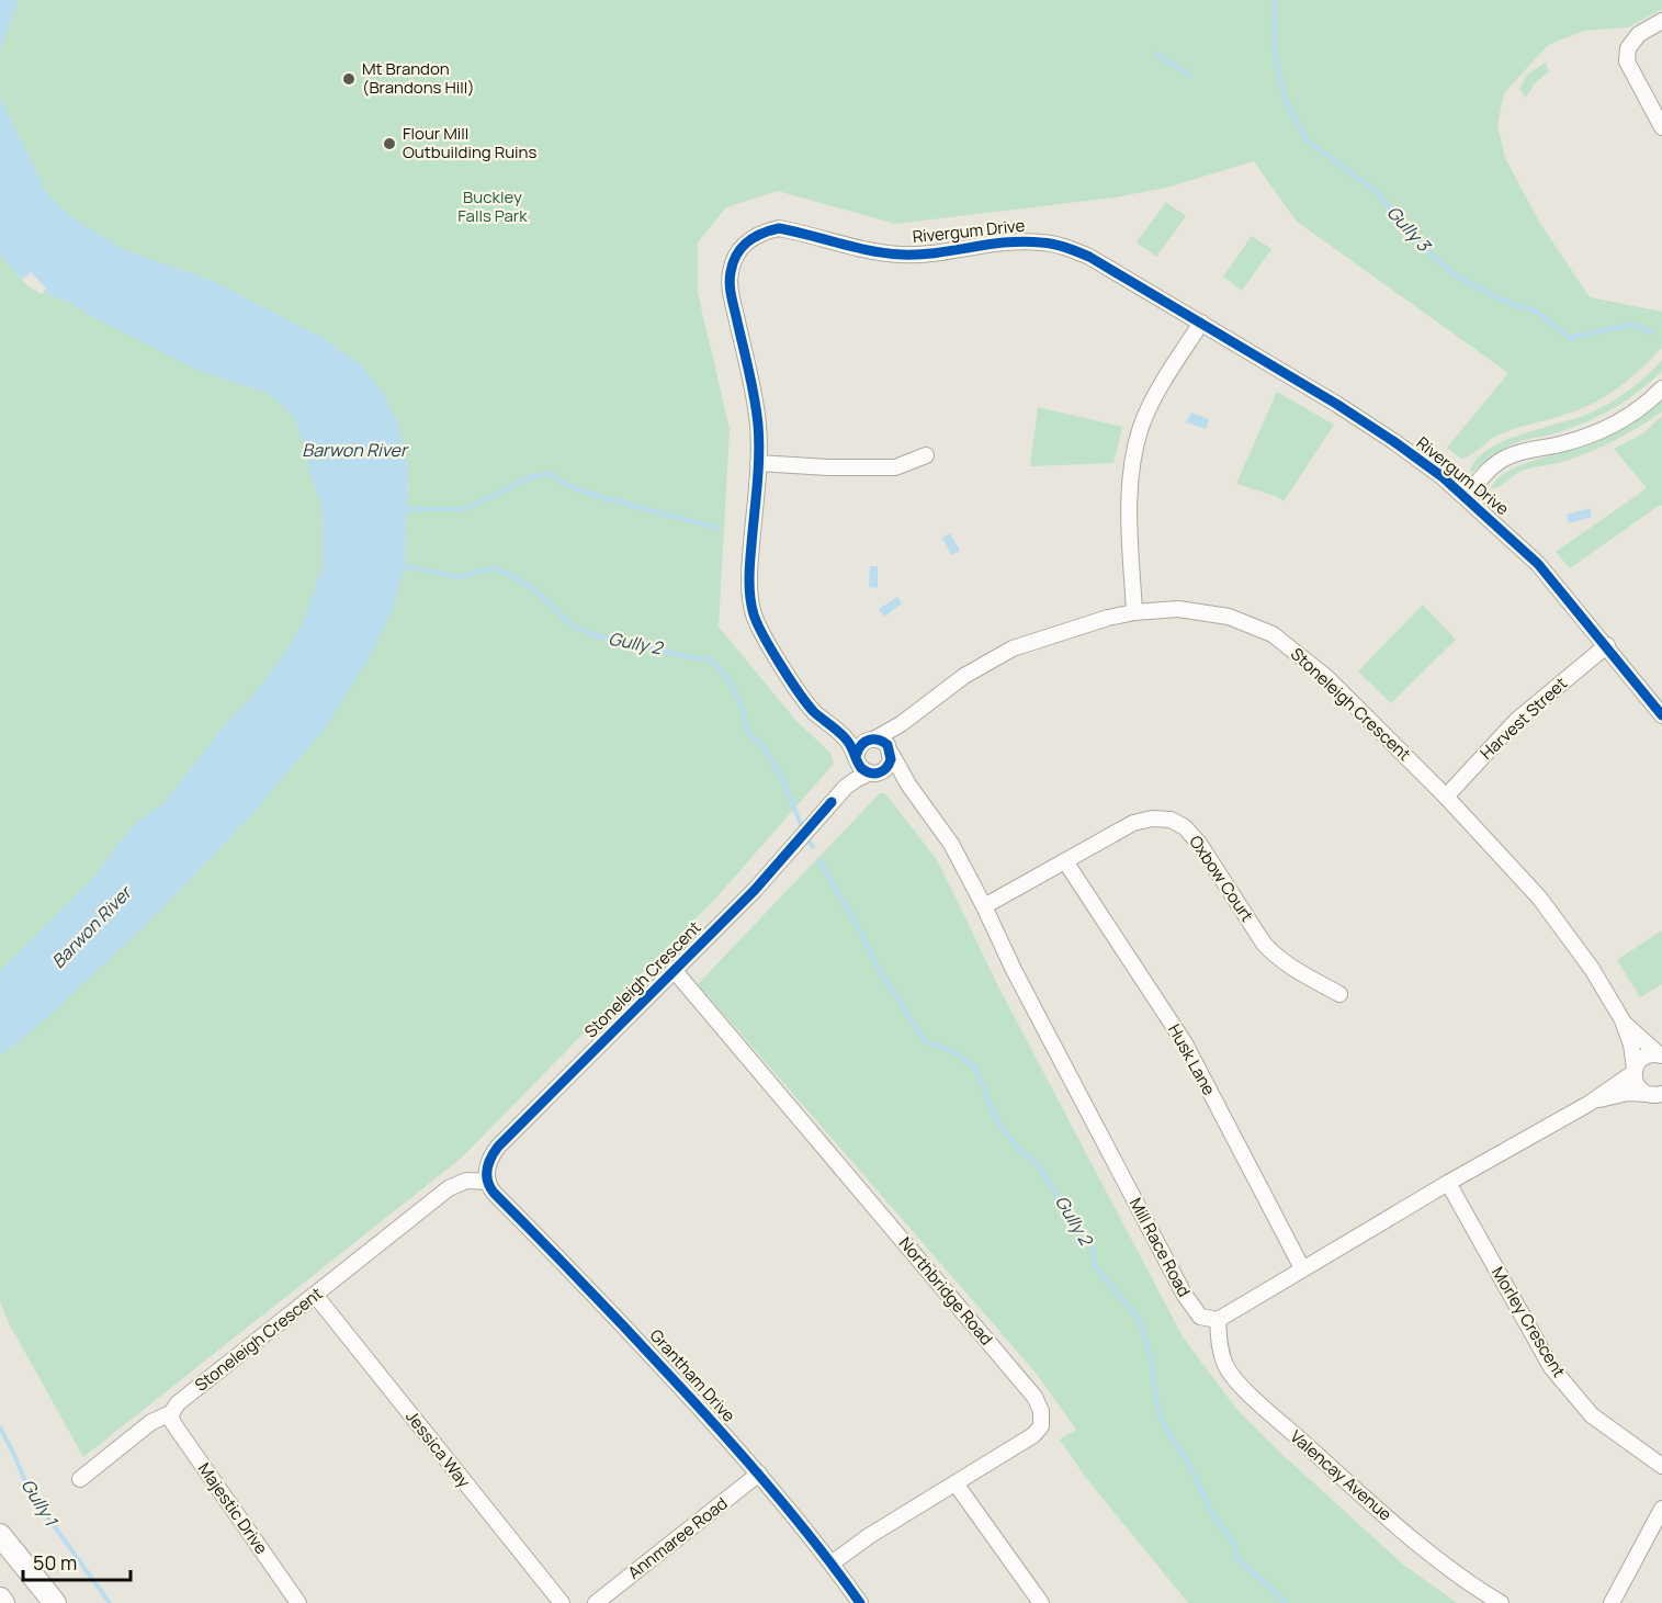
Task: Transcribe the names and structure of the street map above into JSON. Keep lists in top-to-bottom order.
{
  "streets": {
    "street": [
      "Rivergum Drive",
      "Stoneleigh Crescent",
      "Harvest Street",
      "Oxbow Court",
      "Husk Lane",
      "Mill Race Road",
      "Northbridge Road",
      "Morley Crescent",
      "Grantham Drive",
      "Jessica Way",
      "Valencay Avenue",
      "Majestic Drive",
      "Annmaree Road"
    ]
  },
  "crossings": [
    ["Rivergum Drive", "Stoneleigh Crescent"],
    ["Rivergum Drive", "Harvest Street"],
    ["Rivergum Drive", "Mill Race Road"],
    ["Stoneleigh Crescent", "Harvest Street"],
    ["Stoneleigh Crescent", "Mill Race Road"],
    ["Stoneleigh Crescent", "Northbridge Road"],
    ["Stoneleigh Crescent", "Grantham Drive"],
    ["Stoneleigh Crescent", "Jessica Way"],
    ["Stoneleigh Crescent", "Majestic Drive"],
    ["Oxbow Court", "Husk Lane"],
    ["Oxbow Court", "Mill Race Road"],
    ["Mill Race Road", "Valencay Avenue"],
    ["Northbridge Road", "Grantham Drive"],
    ["Grantham Drive", "Annmaree Road"]
  ],
  "water": [
    "Gully 3",
    "Barwon River",
    "Gully 2",
    "Gully 1"
  ],
  "parks": ["Buckley Falls Park"],
  "places": ["Mt Brandon (Brandons Hill)", "Flour Mill Outbuilding Ruins"],
  "scale_bar": "50 m"
}
